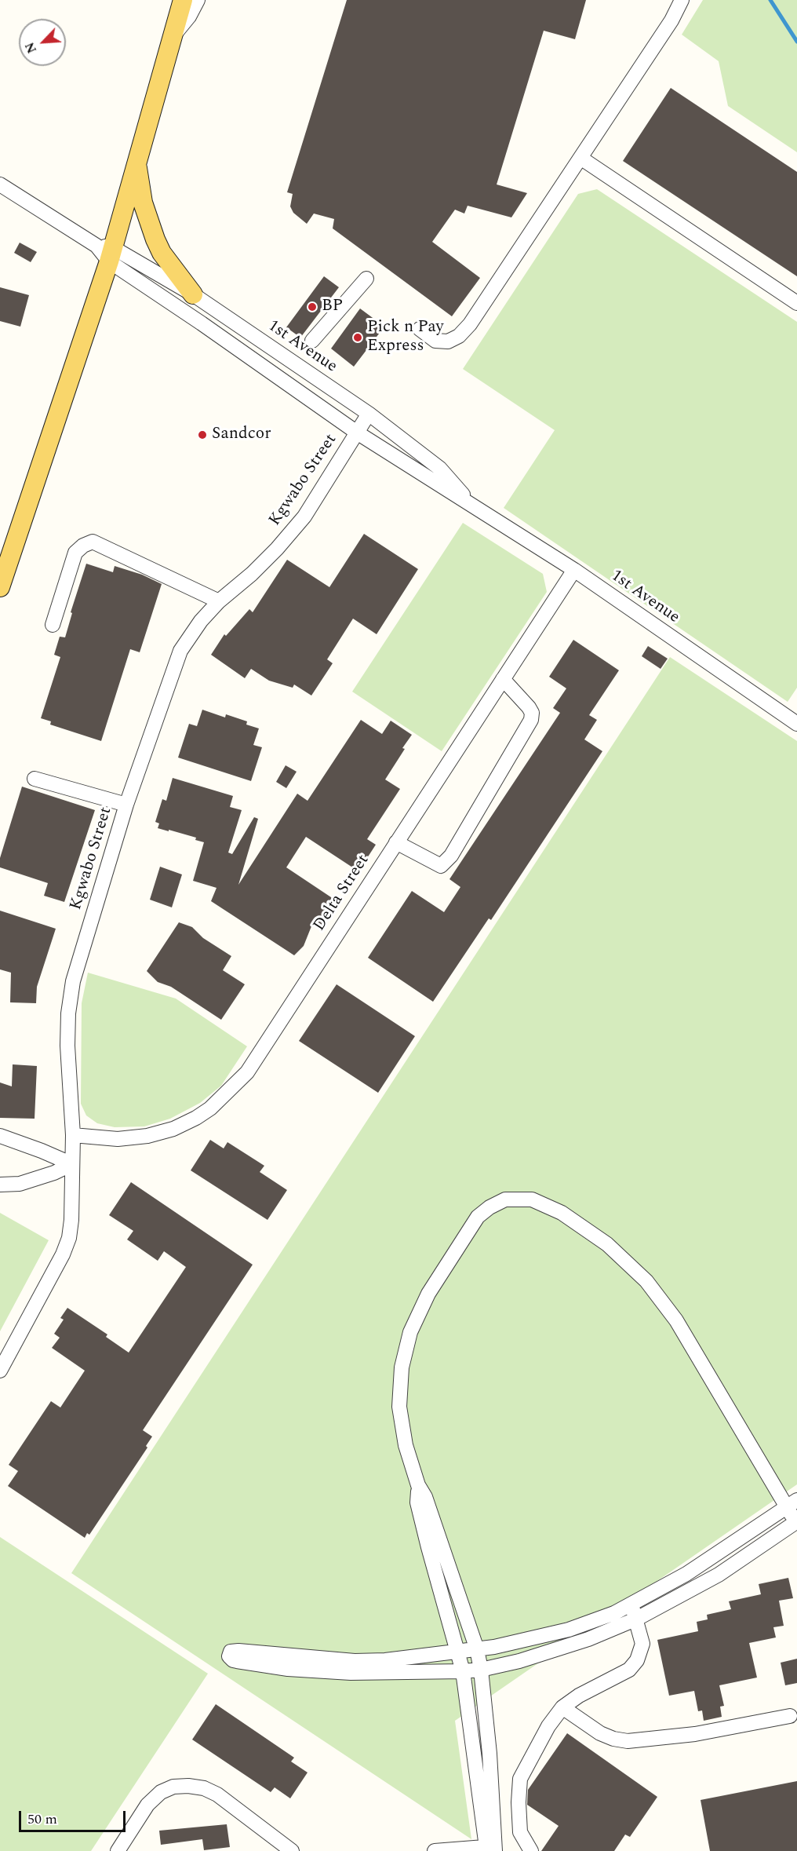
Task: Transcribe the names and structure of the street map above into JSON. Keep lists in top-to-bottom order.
{
  "streets": {
    "street": ["1st Avenue", "Kgwabo Street", "Delta Street"]
  },
  "crossings": [
    ["1st Avenue", "Kgwabo Street"],
    ["1st Avenue", "Delta Street"],
    ["Kgwabo Street", "Delta Street"]
  ],
  "places": ["BP", "Pick n Pay Express", "Sandcor"],
  "scale_bar": "50 m",
  "north": "bottom left"
}
